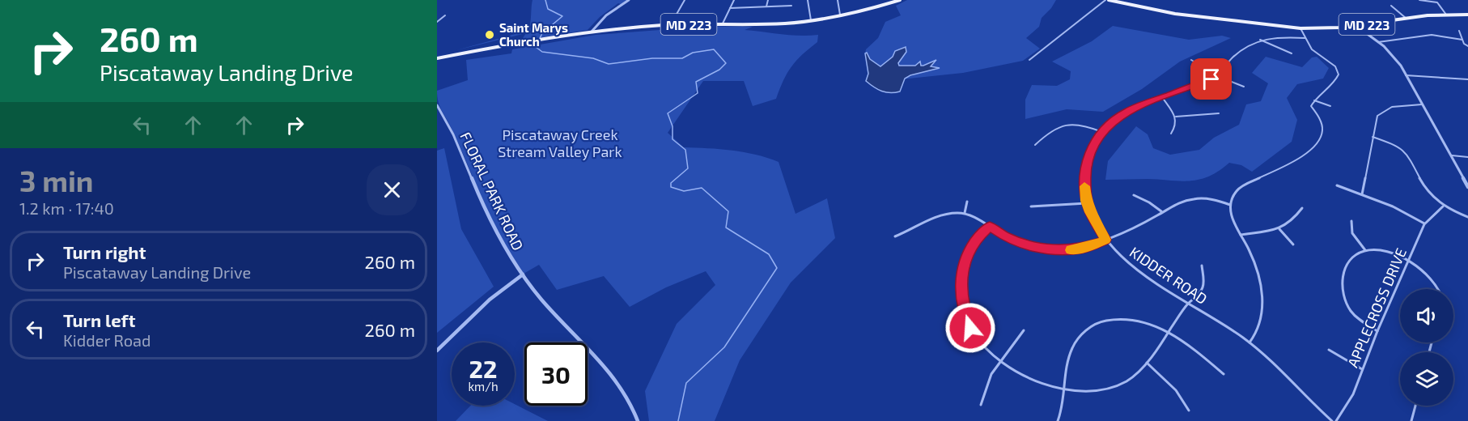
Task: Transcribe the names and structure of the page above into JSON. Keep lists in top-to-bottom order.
{
  "streets": {
    "main road": ["MD 223"],
    "street": ["FLORAL PARK ROAD", "KIDDER ROAD", "APPLECROSS DRIVE"]
  },
  "crossings": [
    ["KIDDER ROAD", "APPLECROSS DRIVE"]
  ],
  "parks": ["Piscataway Creek Stream Valley Park"],
  "places": ["Saint Marys Church"],
  "page": {
    "turn": ["260 m", "Piscataway Landing Drive"],
    "heading": ["3 min", "1.2 km · 17:40"],
    "list": [
      {
        "name": "Turn right",
        "note": "Piscataway Landing Drive",
        "value": "260 m"
      },
      {
        "name": "Turn left",
        "note": "Kidder Road",
        "value": "260 m"
      }
    ],
    "speed": "22 km/h",
    "limit": "30"
  }
}
